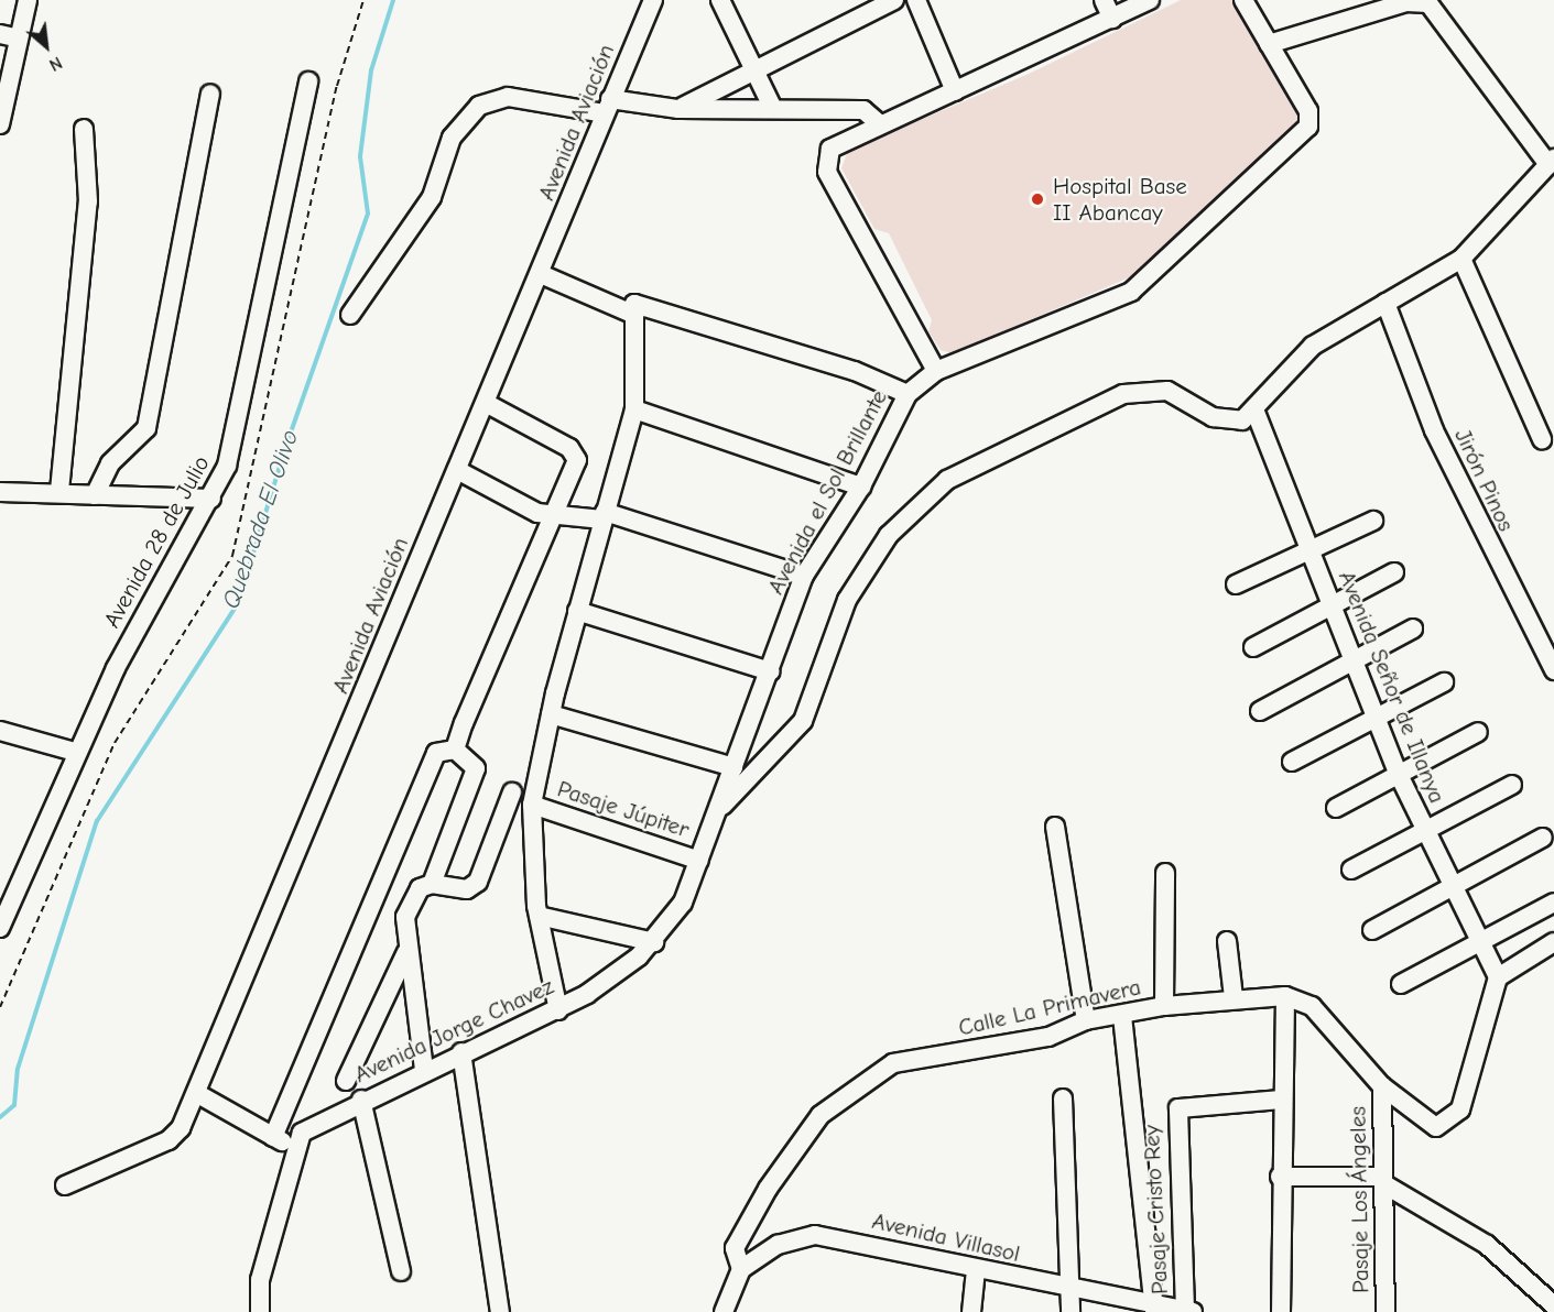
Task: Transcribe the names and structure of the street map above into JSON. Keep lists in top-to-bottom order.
{
  "streets": {
    "street": [
      "Avenida Aviación",
      "Jirón Pinos",
      "Avenida el Sol Brillante",
      "Avenida 28 de Julio",
      "Avenida Señor de Illanya",
      "Pasaje Júpiter",
      "Calle La Primavera",
      "Avenida Jorge Chavez",
      "Pasaje Los Ángeles",
      "Pasaje Cristo Rey",
      "Avenida Villasol"
    ]
  },
  "crossings": [
    ["Avenida el Sol Brillante", "Avenida Jorge Chavez"],
    ["Avenida Señor de Illanya", "Calle La Primavera"],
    ["Pasaje Júpiter", "Avenida Jorge Chavez"],
    ["Calle La Primavera", "Pasaje Los Ángeles"],
    ["Calle La Primavera", "Avenida Villasol"],
    ["Pasaje Cristo Rey", "Avenida Villasol"]
  ],
  "water": ["Quebrada El Olivo"],
  "places": ["Hospital Base II Abancay"],
  "north": "bottom right"
}
